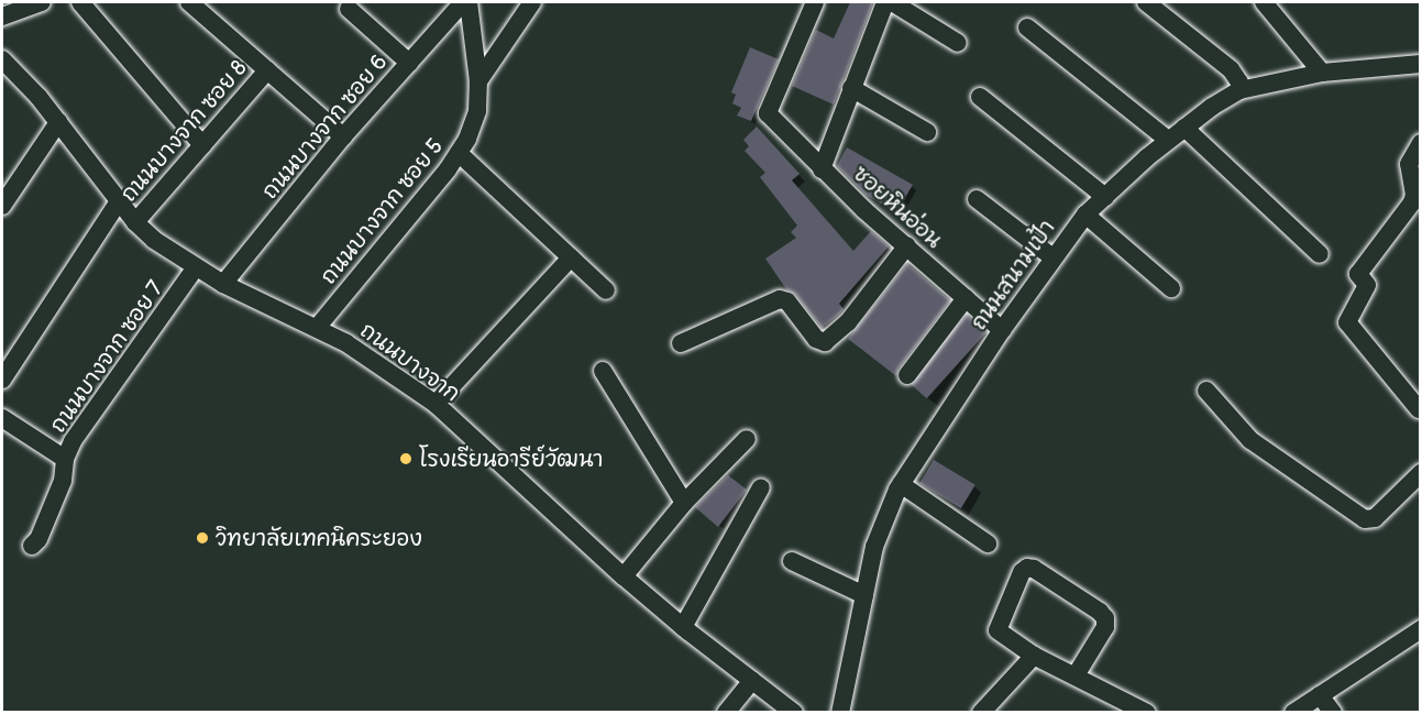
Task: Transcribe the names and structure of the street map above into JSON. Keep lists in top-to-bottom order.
{
  "streets": {
    "street": [
      "ถนนบางจาก ซอย 6",
      "ถนนบางจาก ซอย 8",
      "ซอยหินอ่อน",
      "ถนนบางจาก ซอย 5",
      "ถนนสนามเป้า",
      "ถนนบางจาก ซอย 7",
      "ถนนบางจาก"
    ]
  },
  "crossings": [
    ["ถนนบางจาก ซอย 6", "ถนนบางจาก"],
    ["ถนนบางจาก ซอย 8", "ถนนบางจาก"],
    ["ซอยหินอ่อน", "ถนนสนามเป้า"],
    ["ถนนบางจาก ซอย 5", "ถนนบางจาก"],
    ["ถนนบางจาก ซอย 7", "ถนนบางจาก"]
  ],
  "places": ["โรงเรียนอารีย์วัฒนา", "วิทยาลัยเทคนิคระยอง"]
}
